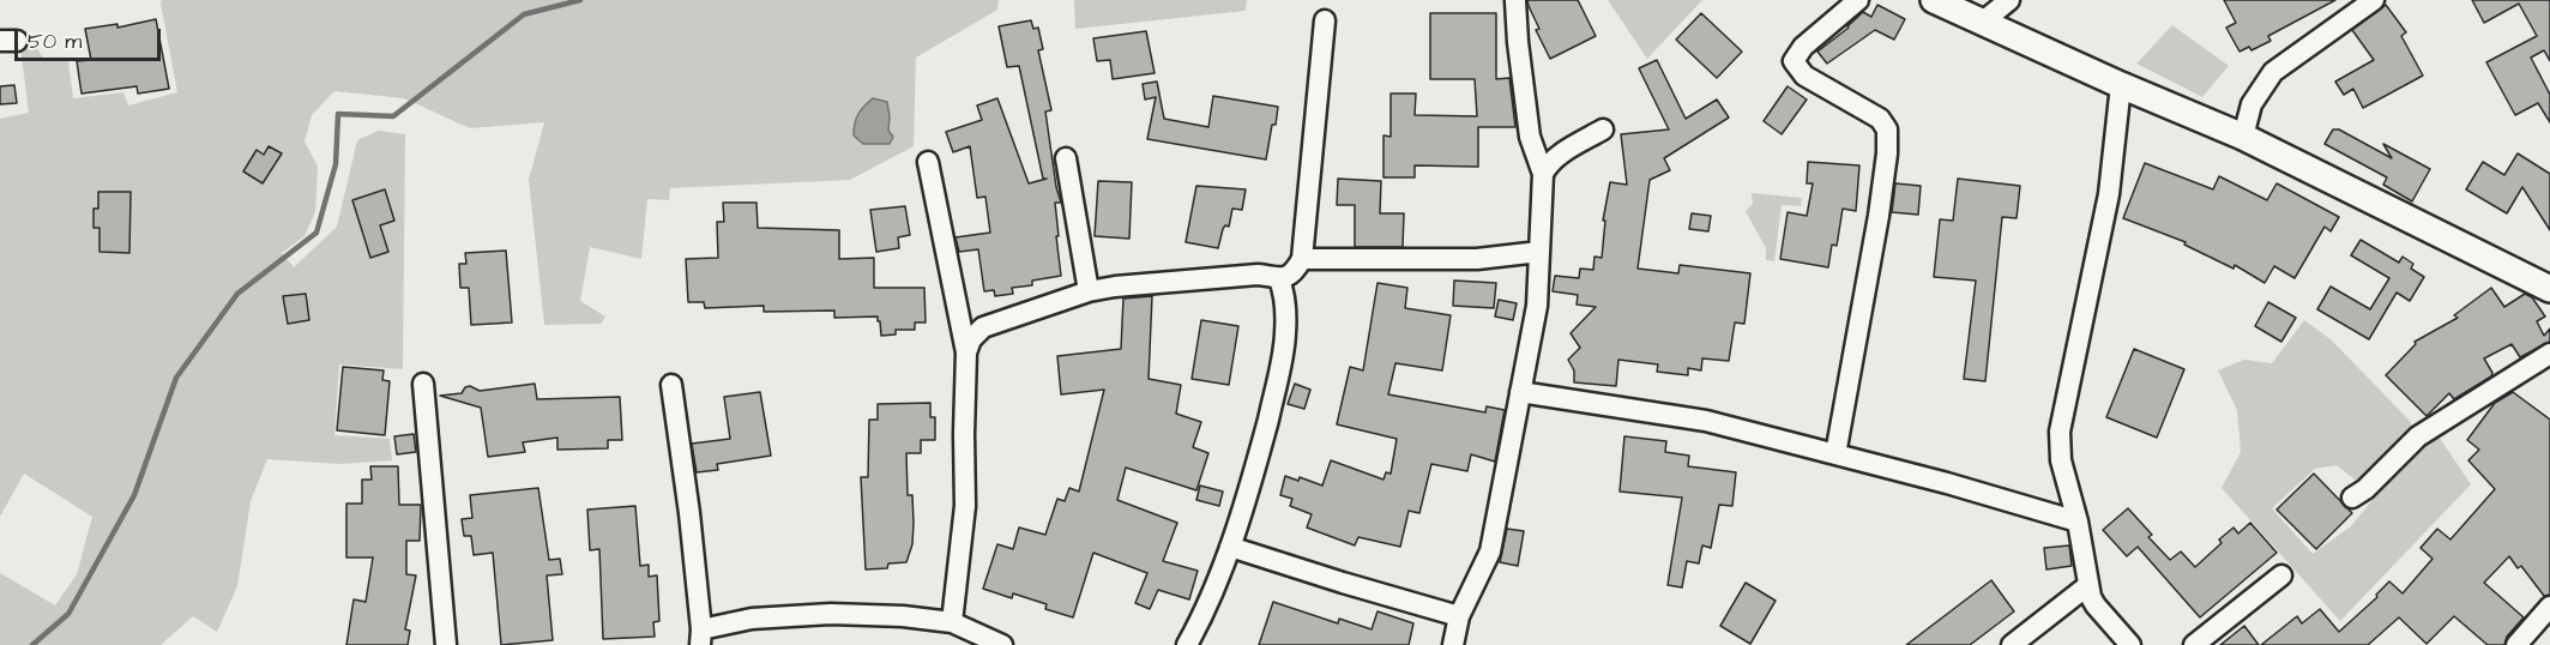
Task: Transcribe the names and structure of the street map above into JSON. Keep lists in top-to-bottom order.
{
  "scale_bar": "50 m"
}
